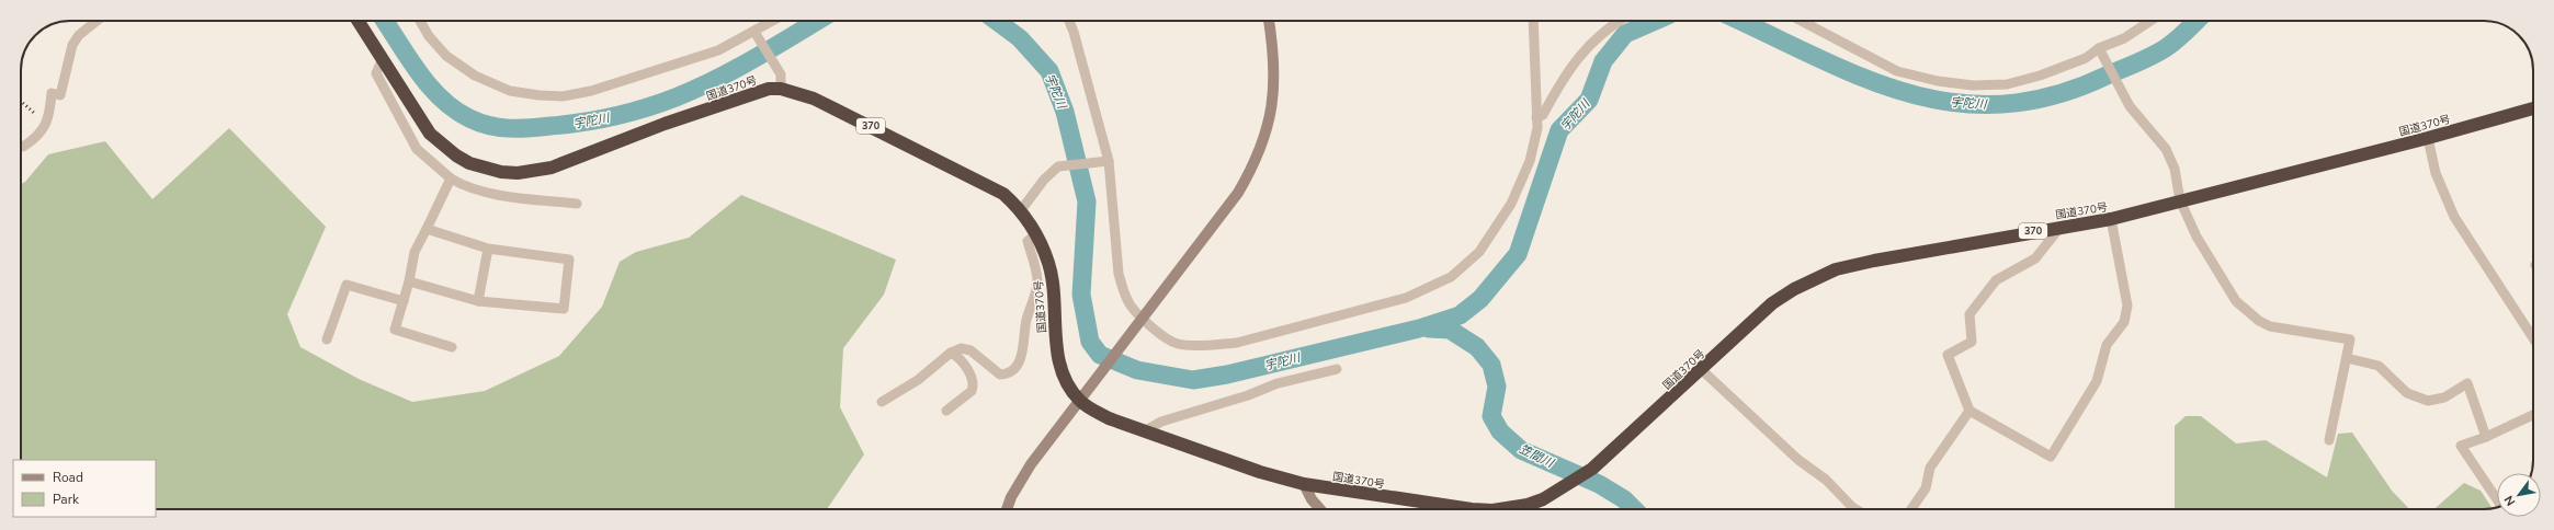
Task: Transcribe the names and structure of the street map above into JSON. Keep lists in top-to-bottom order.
{
  "streets": {
    "highway": ["国道370号", "370"]
  },
  "water": ["宇陀川", "笠間川"],
  "legend": ["Road", "Park"],
  "north": "bottom left"
}
